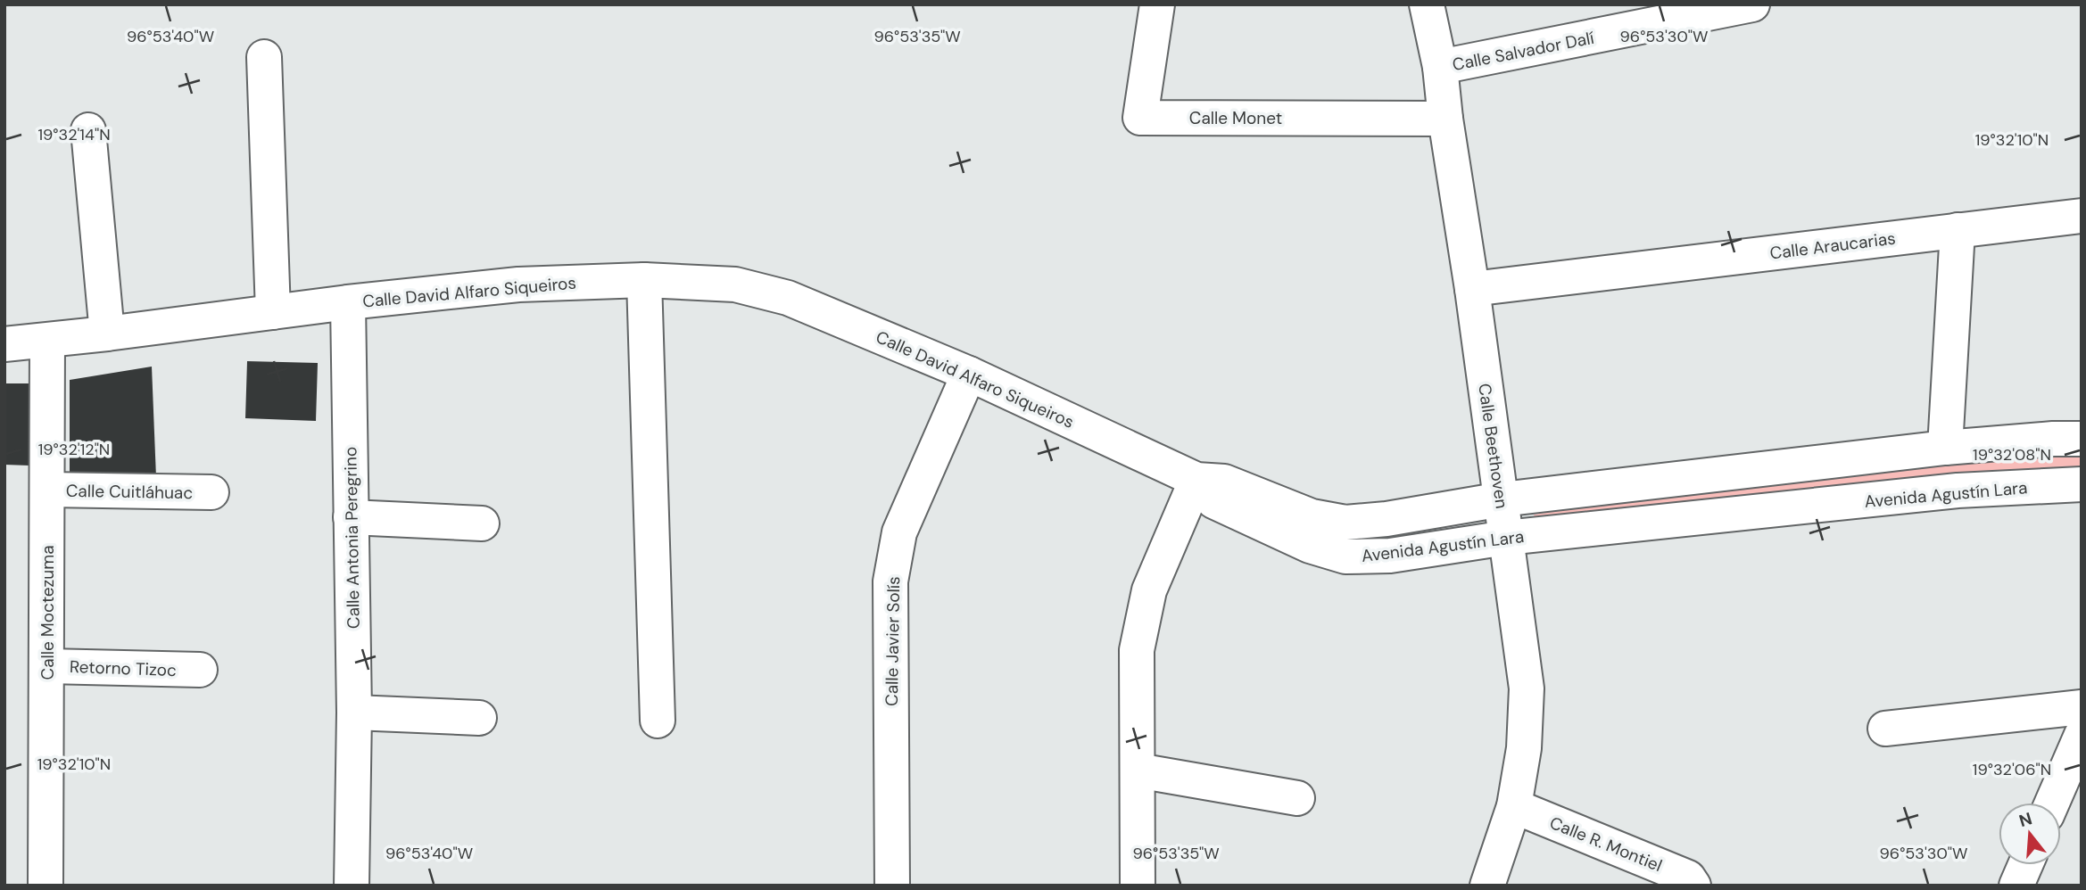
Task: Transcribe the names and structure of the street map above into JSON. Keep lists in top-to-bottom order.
{
  "streets": {
    "street": [
      "Calle Salvador Dalí",
      "Calle Monet",
      "Calle Araucarias",
      "Calle David Alfaro Siqueiros",
      "Calle Beethoven",
      "Calle Cuitláhuac",
      "Avenida Agustín Lara",
      "Calle Antonia Peregrino",
      "Calle Moctezuma",
      "Calle Javier Solís",
      "Retorno Tizoc",
      "Calle R. Montiel"
    ]
  },
  "crossings": [
    ["Calle Salvador Dalí", "Calle Beethoven"],
    ["Calle Monet", "Calle Beethoven"],
    ["Calle Araucarias", "Calle Beethoven"],
    ["Calle David Alfaro Siqueiros", "Avenida Agustín Lara"],
    ["Calle David Alfaro Siqueiros", "Calle Antonia Peregrino"],
    ["Calle David Alfaro Siqueiros", "Calle Moctezuma"],
    ["Calle David Alfaro Siqueiros", "Calle Javier Solís"],
    ["Calle Beethoven", "Avenida Agustín Lara"],
    ["Calle Beethoven", "Calle R. Montiel"],
    ["Calle Cuitláhuac", "Calle Moctezuma"],
    ["Calle Moctezuma", "Retorno Tizoc"]
  ],
  "north": "top",
  "coordinates": [
    "96°53'40\"W",
    "96°53'35\"W",
    "96°53'30\"W",
    "19°32'14\"N",
    "19°32'10\"N",
    "19°32'12\"N",
    "19°32'08\"N",
    "19°32'06\"N"
  ]
}
